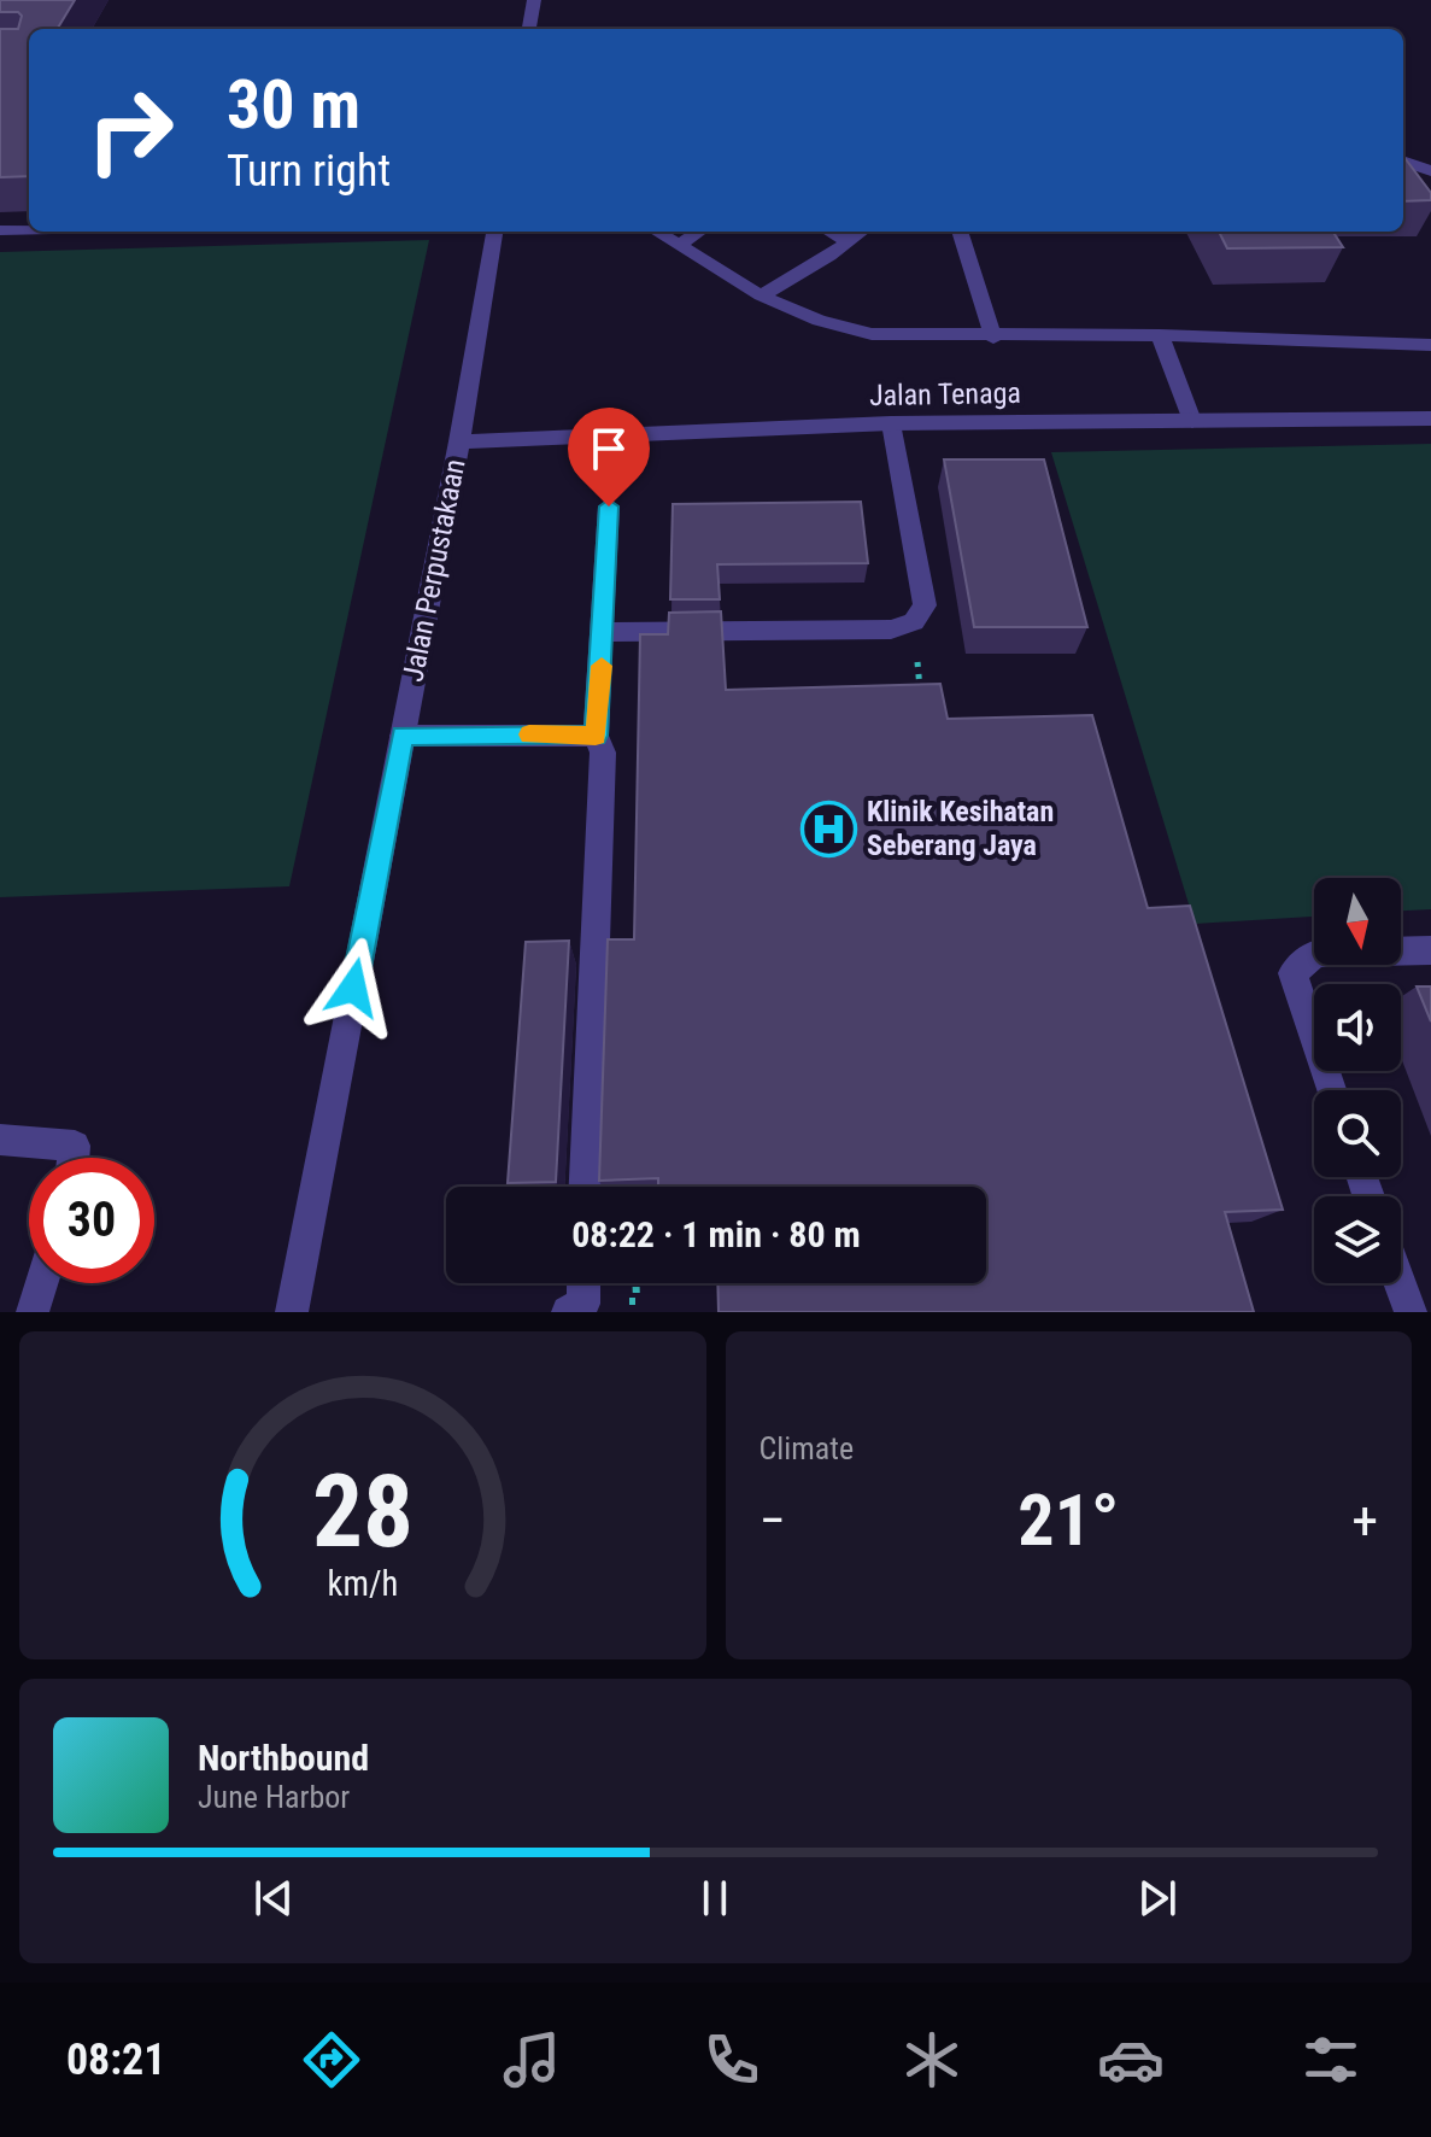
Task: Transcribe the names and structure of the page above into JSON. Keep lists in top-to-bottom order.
{
  "streets": {
    "street": ["Jalan Tenaga", "Jalan Perpustakaan"]
  },
  "crossings": [
    ["Jalan Tenaga", "Jalan Perpustakaan"]
  ],
  "places": {
    "hospital": ["Klinik Kesihatan Seberang Jaya"]
  },
  "north": "bottom",
  "page": {
    "turn": ["30 m", "Turn right"],
    "limit": "30",
    "trip": "08:22 · 1 min · 80 m",
    "tile": "Climate",
    "heat": ["−", "21°", "+"],
    "song": ["Northbound", "June Harbor"],
    "tabs": "08:21",
    "gauge": ["28", "km/h"]
  }
}
